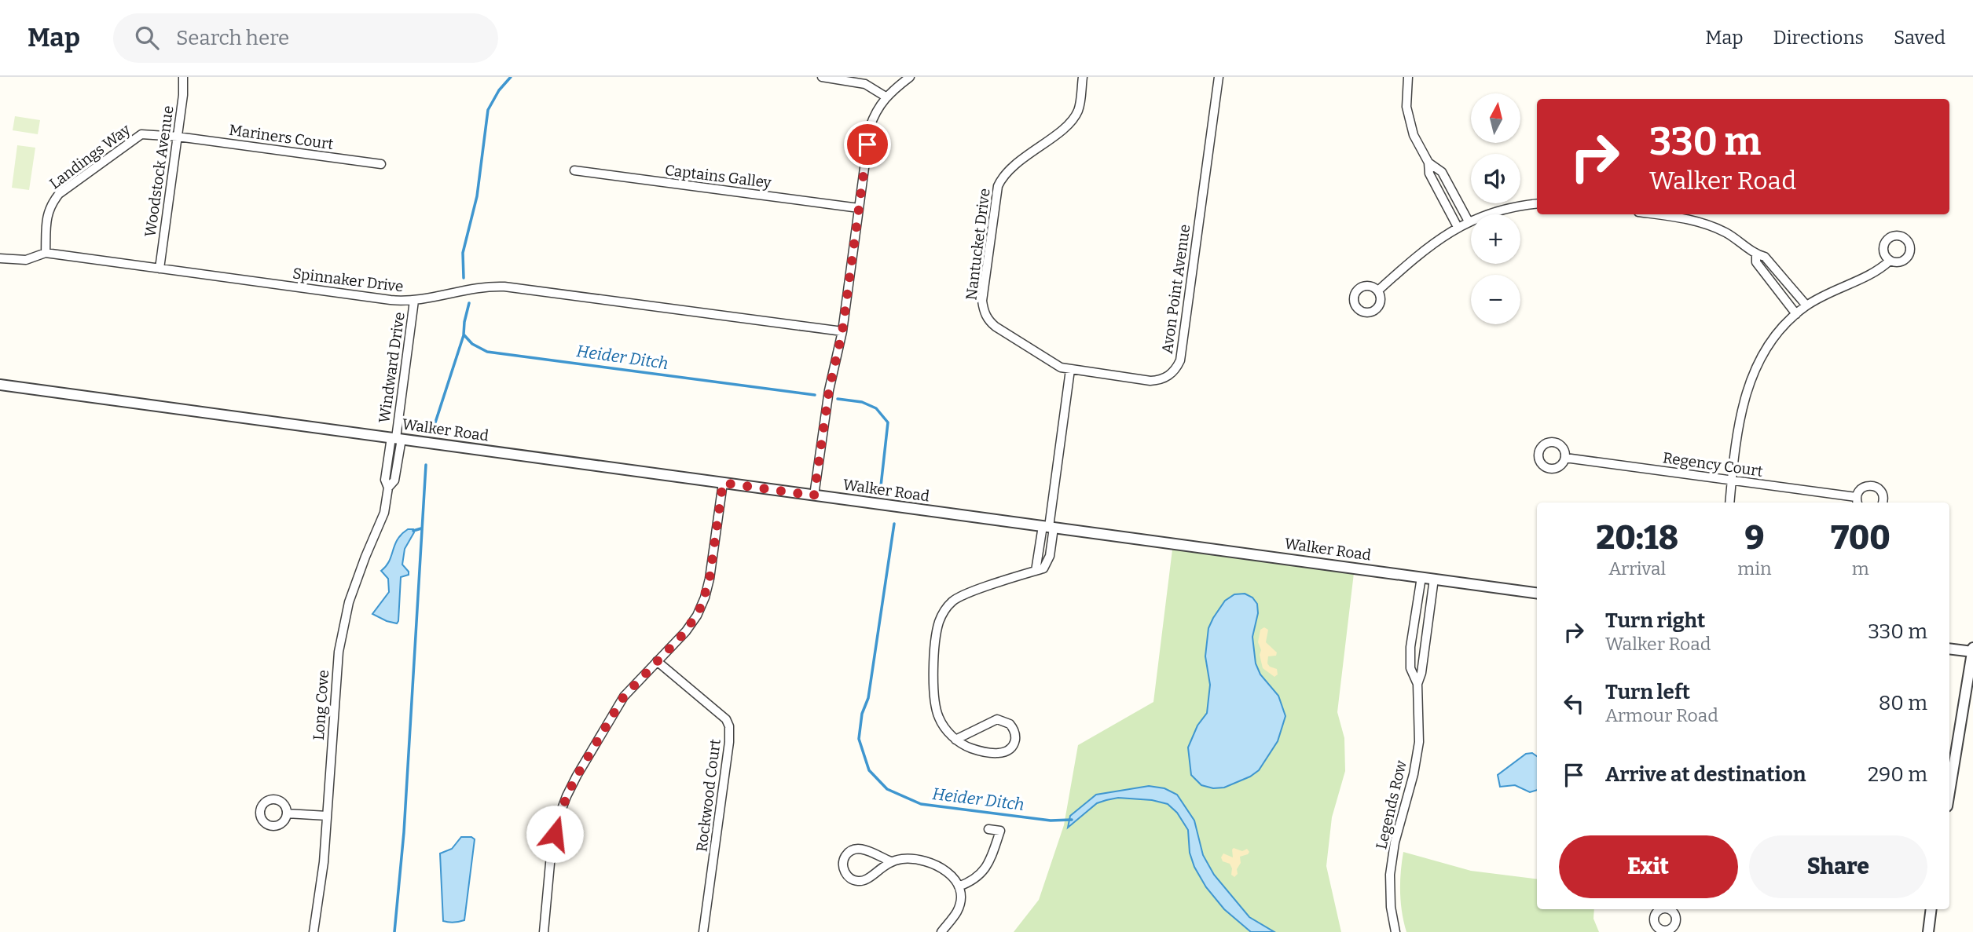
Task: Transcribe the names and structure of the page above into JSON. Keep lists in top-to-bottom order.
{
  "streets": {
    "street": [
      "Mariners Court",
      "Landings Way",
      "Woodstock Avenue",
      "Captains Galley",
      "Nantucket Drive",
      "Spinnaker Drive",
      "Avon Point Avenue",
      "Windward Drive",
      "Walker Road",
      "Regency Court",
      "Long Cove",
      "Rockwood Court",
      "Legends Row"
    ]
  },
  "crossings": [
    ["Mariners Court", "Landings Way"],
    ["Mariners Court", "Woodstock Avenue"],
    ["Landings Way", "Woodstock Avenue"],
    ["Landings Way", "Spinnaker Drive"],
    ["Woodstock Avenue", "Spinnaker Drive"],
    ["Nantucket Drive", "Avon Point Avenue"],
    ["Spinnaker Drive", "Windward Drive"],
    ["Windward Drive", "Walker Road"],
    ["Windward Drive", "Long Cove"],
    ["Walker Road", "Long Cove"],
    ["Walker Road", "Legends Row"]
  ],
  "water": ["Heider Ditch"],
  "north": "top",
  "page": {
    "header": "Map",
    "search": "Search here",
    "nav": ["Map", "Directions", "Saved"],
    "map_buttons": ["+", "−"],
    "turn": ["330 m", "Walker Road"],
    "eta": [
      "20:18",
      "Arrival",
      "9",
      "min",
      "700",
      "m"
    ],
    "list": [
      {
        "name": "Turn right",
        "note": "Walker Road",
        "value": "330 m"
      },
      {
        "name": "Turn left",
        "note": "Armour Road",
        "value": "80 m"
      },
      {
        "name": "Arrive at destination",
        "value": "290 m"
      }
    ],
    "buttons": ["Exit", "Share"]
  }
}
